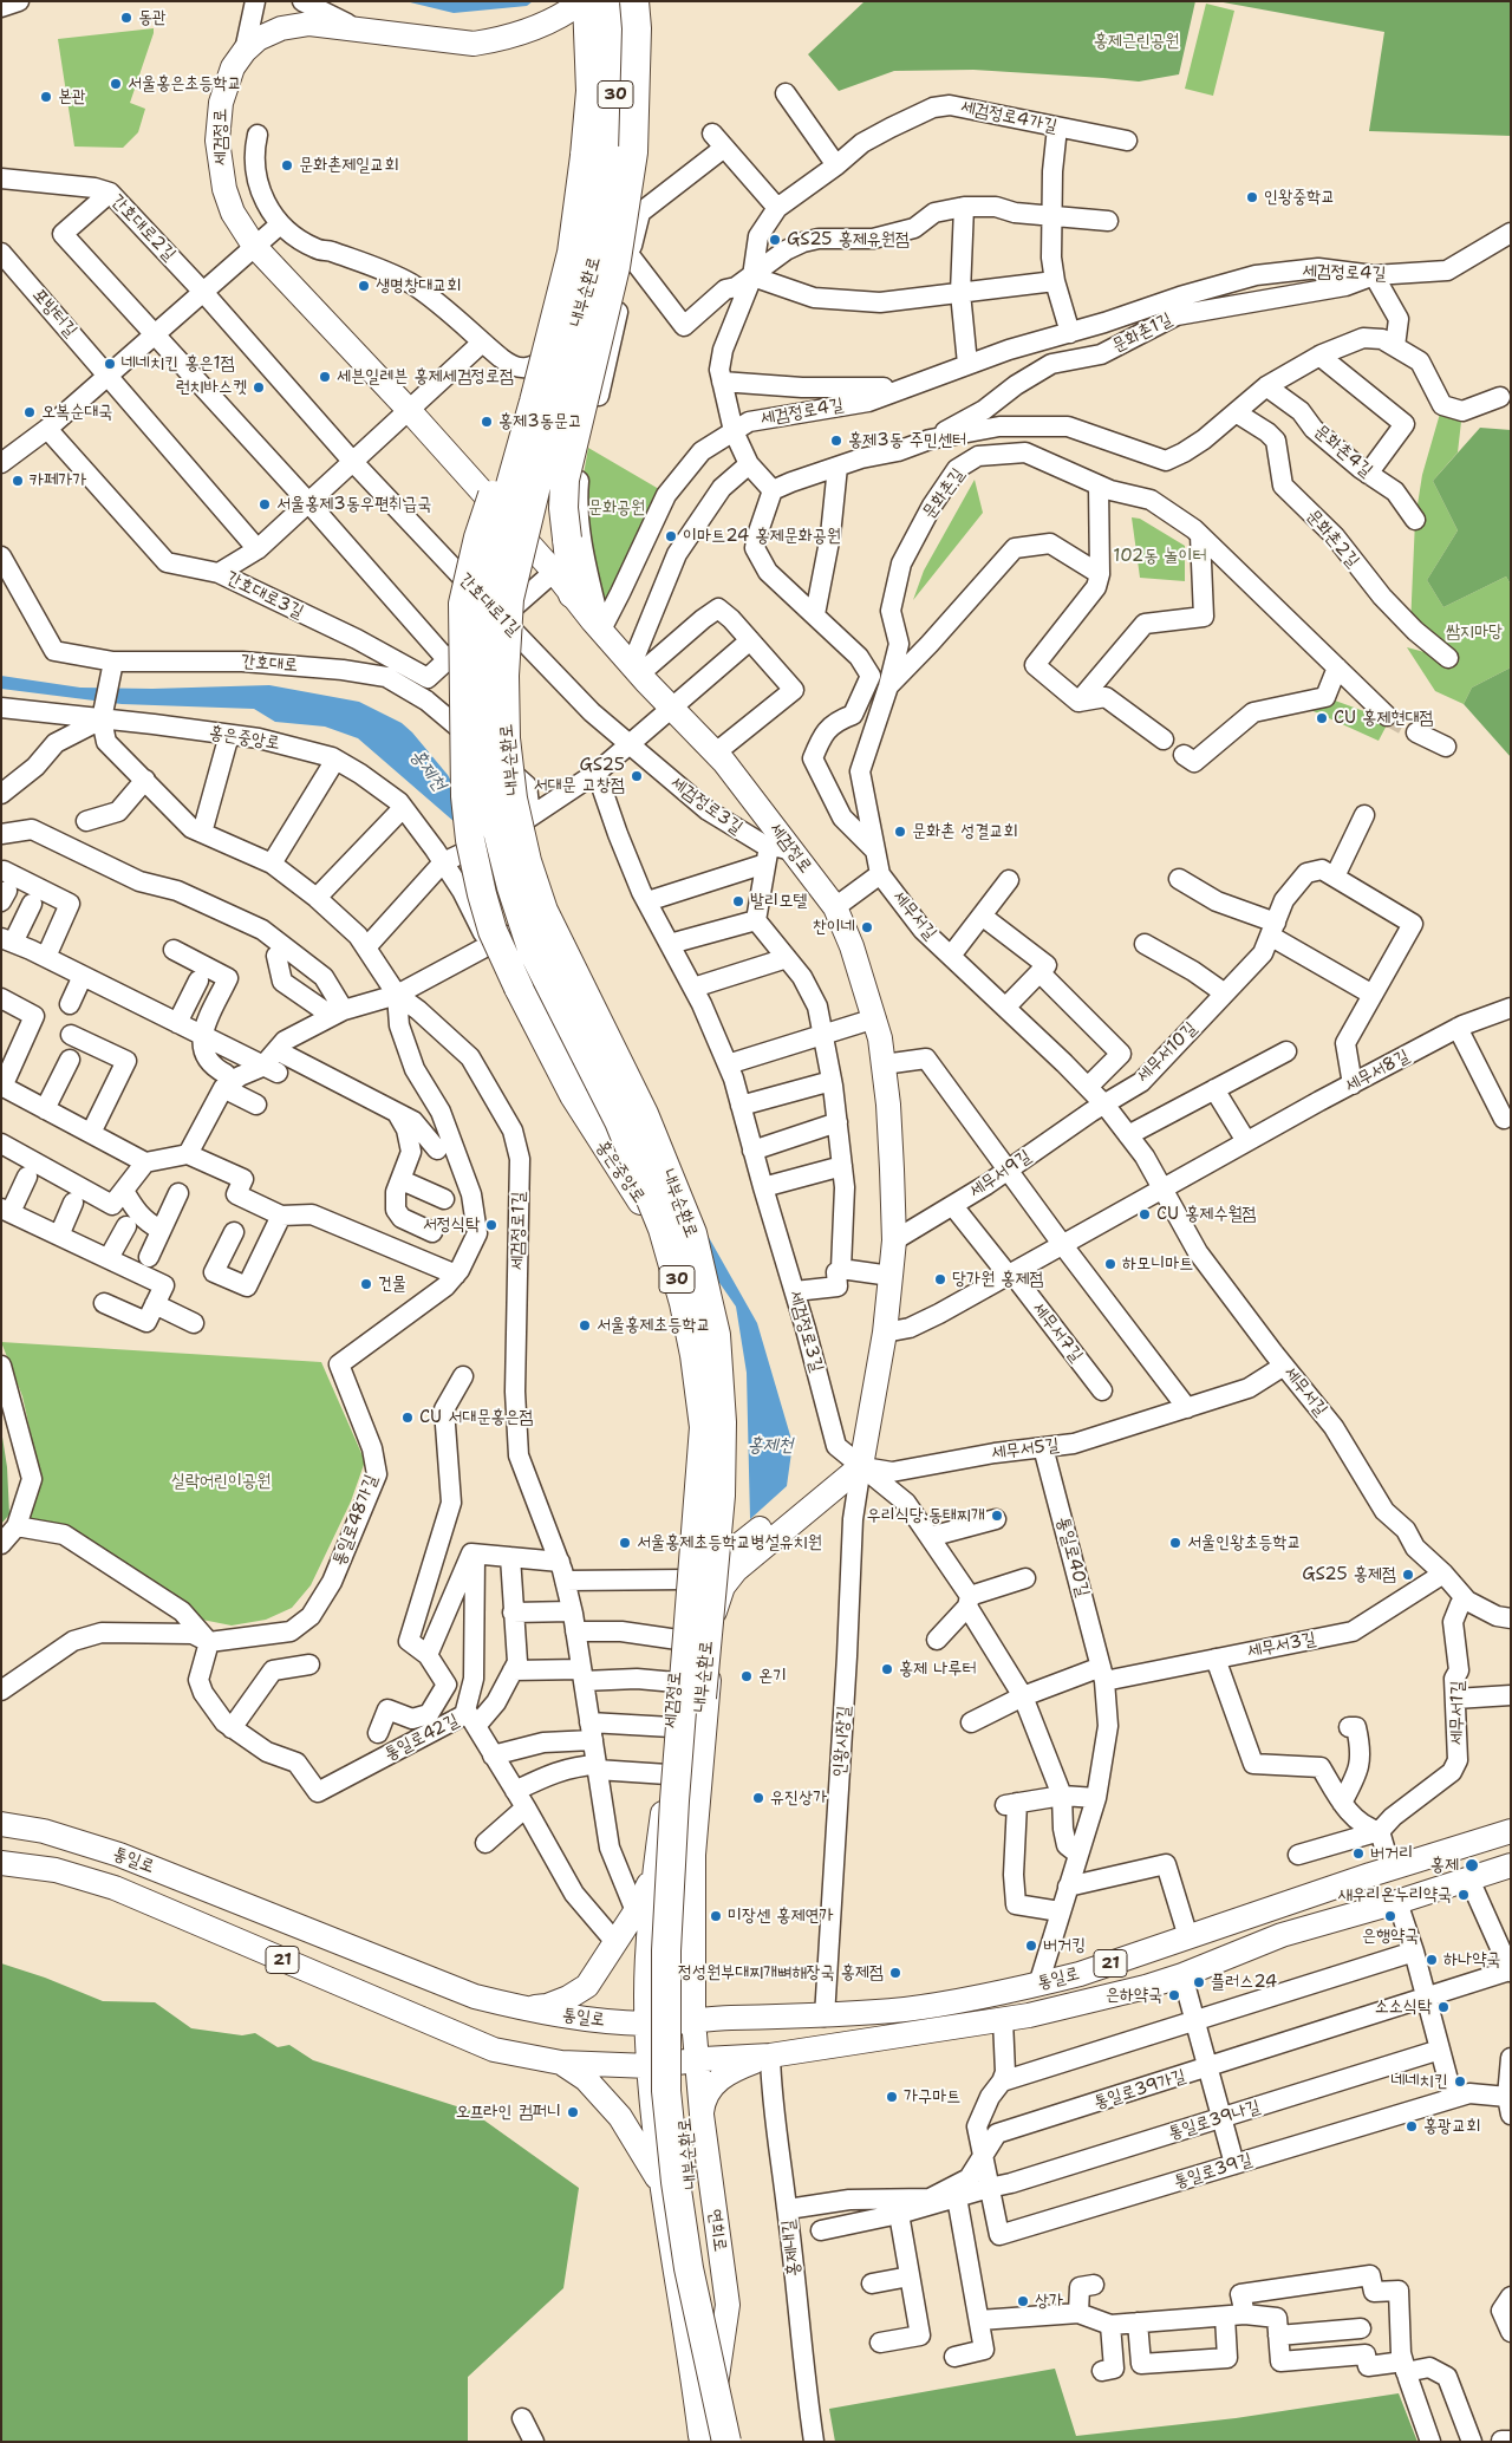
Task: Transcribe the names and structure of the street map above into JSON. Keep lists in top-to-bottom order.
{
  "streets": {
    "highway": ["30", "내부순환로"],
    "main road": [
      "세검정로",
      "통일로",
      "21",
      "연희로"
    ],
    "street": [
      "세검정로4가길",
      "간호대로2길",
      "세검정로4길",
      "포방터길",
      "문화촌1길",
      "문화촌4길",
      "문화촌길",
      "문화촌2길",
      "간호대로3길",
      "간호대로1길",
      "간호대로",
      "홍은중앙로",
      "세검정로3길",
      "세무서길",
      "세무서10길",
      "세무서8길",
      "세무서9길",
      "세검정로1길",
      "세무서7길",
      "세무서5길",
      "통일로48가길",
      "통일로40길",
      "세무서3길",
      "세무서1길",
      "통일로42길",
      "인왕시장길",
      "통일로39가길",
      "통일로39나길",
      "통일로39길",
      "홍제내길"
    ]
  },
  "crossings": [
    ["세검정로4가길", "세검정로4길"],
    ["세검정로", "세검정로4길"],
    ["세검정로", "홍은중앙로"],
    ["세검정로", "세검정로3길"],
    ["세검정로", "세무서9길"],
    ["세검정로", "세무서5길"],
    ["세검정로", "인왕시장길"],
    ["세검정로", "통일로"],
    ["세검정로", "연희로"],
    ["간호대로2길", "간호대로1길"],
    ["세검정로4길", "문화촌1길"],
    ["문화촌길", "세무서길"],
    ["간호대로1길", "세검정로3길"],
    ["홍은중앙로", "세검정로1길"],
    ["세검정로3길", "세무서5길"],
    ["세검정로3길", "인왕시장길"],
    ["세무서길", "세무서10길"],
    ["세무서길", "세무서8길"],
    ["세무서길", "세무서9길"],
    ["세무서길", "세무서5길"],
    ["세무서길", "세무서3길"],
    ["세무서길", "세무서1길"],
    ["세무서10길", "세무서8길"],
    ["세무서10길", "세무서9길"],
    ["세무서9길", "세무서7길"],
    ["세검정로1길", "통일로48가길"],
    ["세무서5길", "통일로40길"],
    ["세무서5길", "인왕시장길"],
    ["통일로48가길", "통일로42길"],
    ["통일로40길", "세무서3길"],
    ["통일로40길", "통일로"],
    ["인왕시장길", "통일로"],
    ["통일로", "연희로"],
    ["통일로", "홍제내길"],
    ["통일로39가길", "통일로39나길"],
    ["통일로39가길", "통일로39길"],
    ["통일로39나길", "통일로39길"]
  ],
  "water": ["홍제천"],
  "parks": [
    "홍제근린공원",
    "문화공원",
    "102동 놀이터",
    "쌈지마당",
    "실락어린이공원"
  ],
  "places": [
    "동관",
    "서울홍은초등학교",
    "본관",
    "문화촌제일교회",
    "인왕중학교",
    "GS25 홍제유원점",
    "생명창대교회",
    "네네치킨 홍은1점",
    "세븐일레븐 홍제세검정로점",
    "런치바스켓",
    "오복순대국",
    "홍제3동문고",
    "홍제3동 주민센터",
    "카페가가",
    "서울홍제3동우편취급국",
    "이마트24 홍제문화공원",
    "CU 홍제현대점",
    "GS25 서대문 고창점",
    "문화촌 성결교회",
    "발리모텔",
    "찬이네",
    "CU 홍제수월점",
    "서정식탁",
    "하모니마트",
    "당가원 홍제점",
    "건물",
    "서울홍제초등학교",
    "CU 서대문홍은점",
    "우리식당.동태찌개",
    "서울홍제초등학교병설유치원",
    "서울인왕초등학교",
    "GS25 홍제점",
    "홍제 나루터",
    "온기",
    "유진상가",
    "버거리",
    "홍제",
    "새우리온누리약국",
    "미장센 홍제연가",
    "은행약국",
    "버거킹",
    "하나약국",
    "정성원부대찌개뼈해장국 홍제점",
    "플러스24",
    "은하약국",
    "소소식탁",
    "네네치킨",
    "가구마트",
    "오프라인 컴퍼니",
    "홍광교회",
    "상가"
  ]
}
